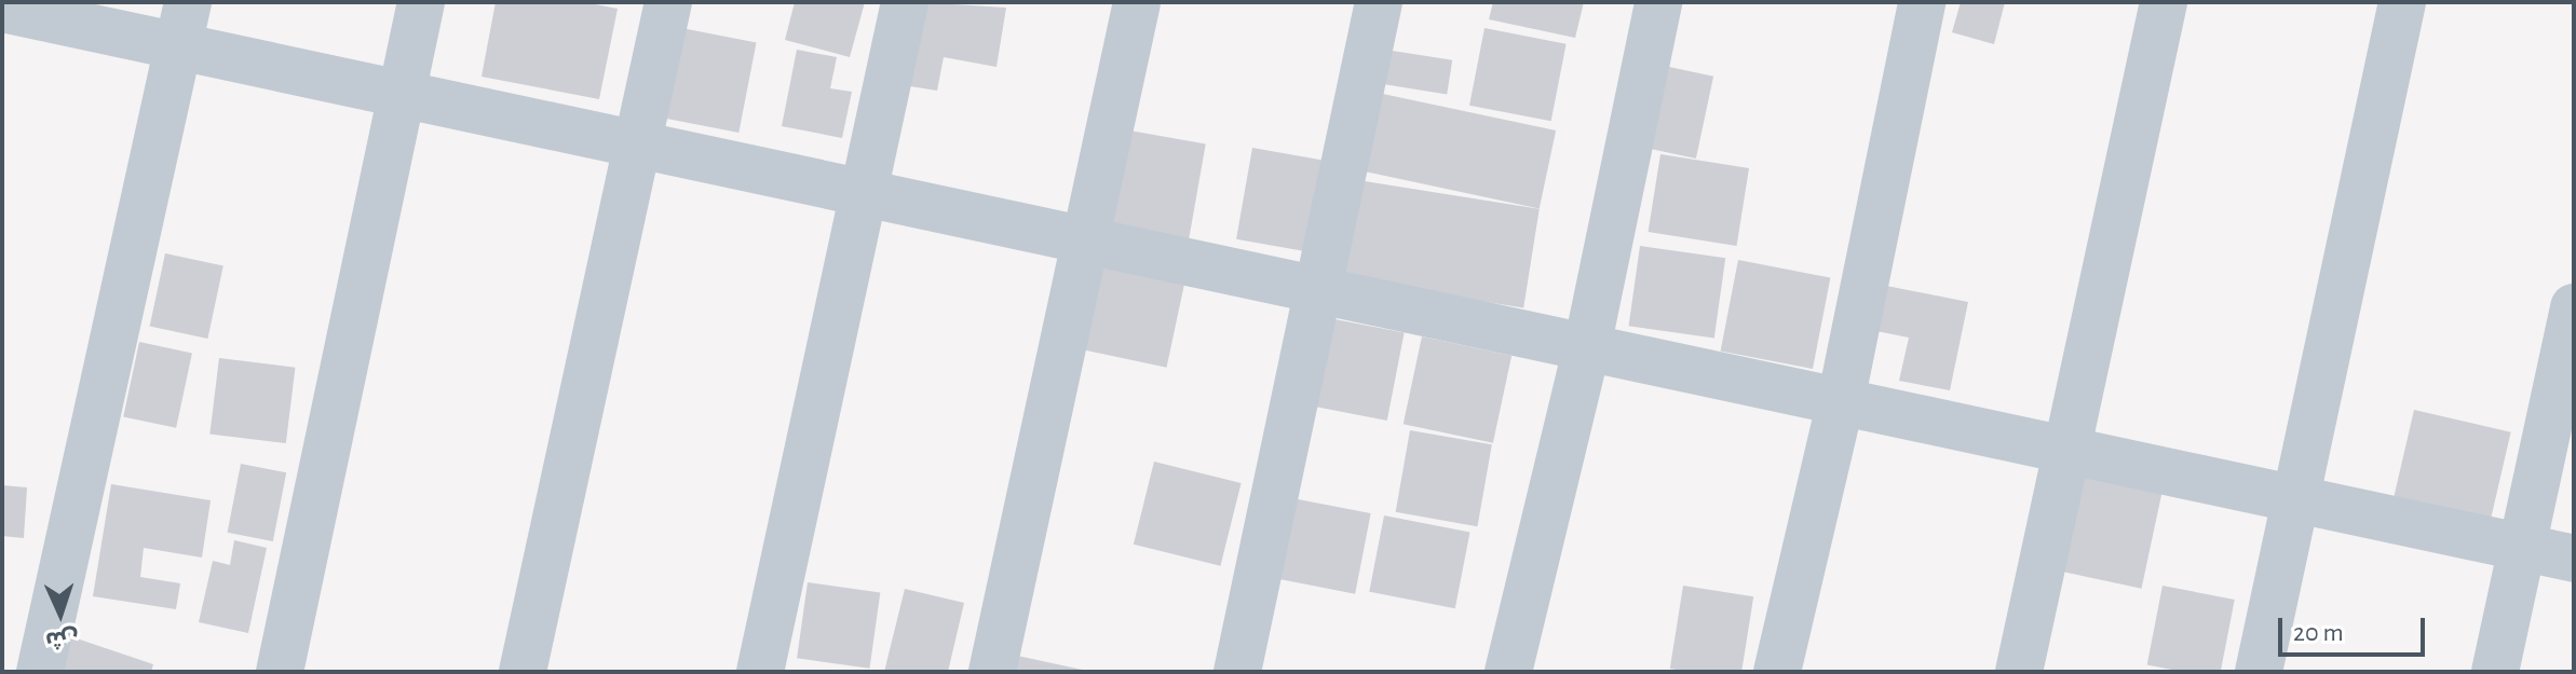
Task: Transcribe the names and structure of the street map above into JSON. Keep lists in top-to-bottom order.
{
  "scale_bar": "20 m",
  "north": "bottom"
}
